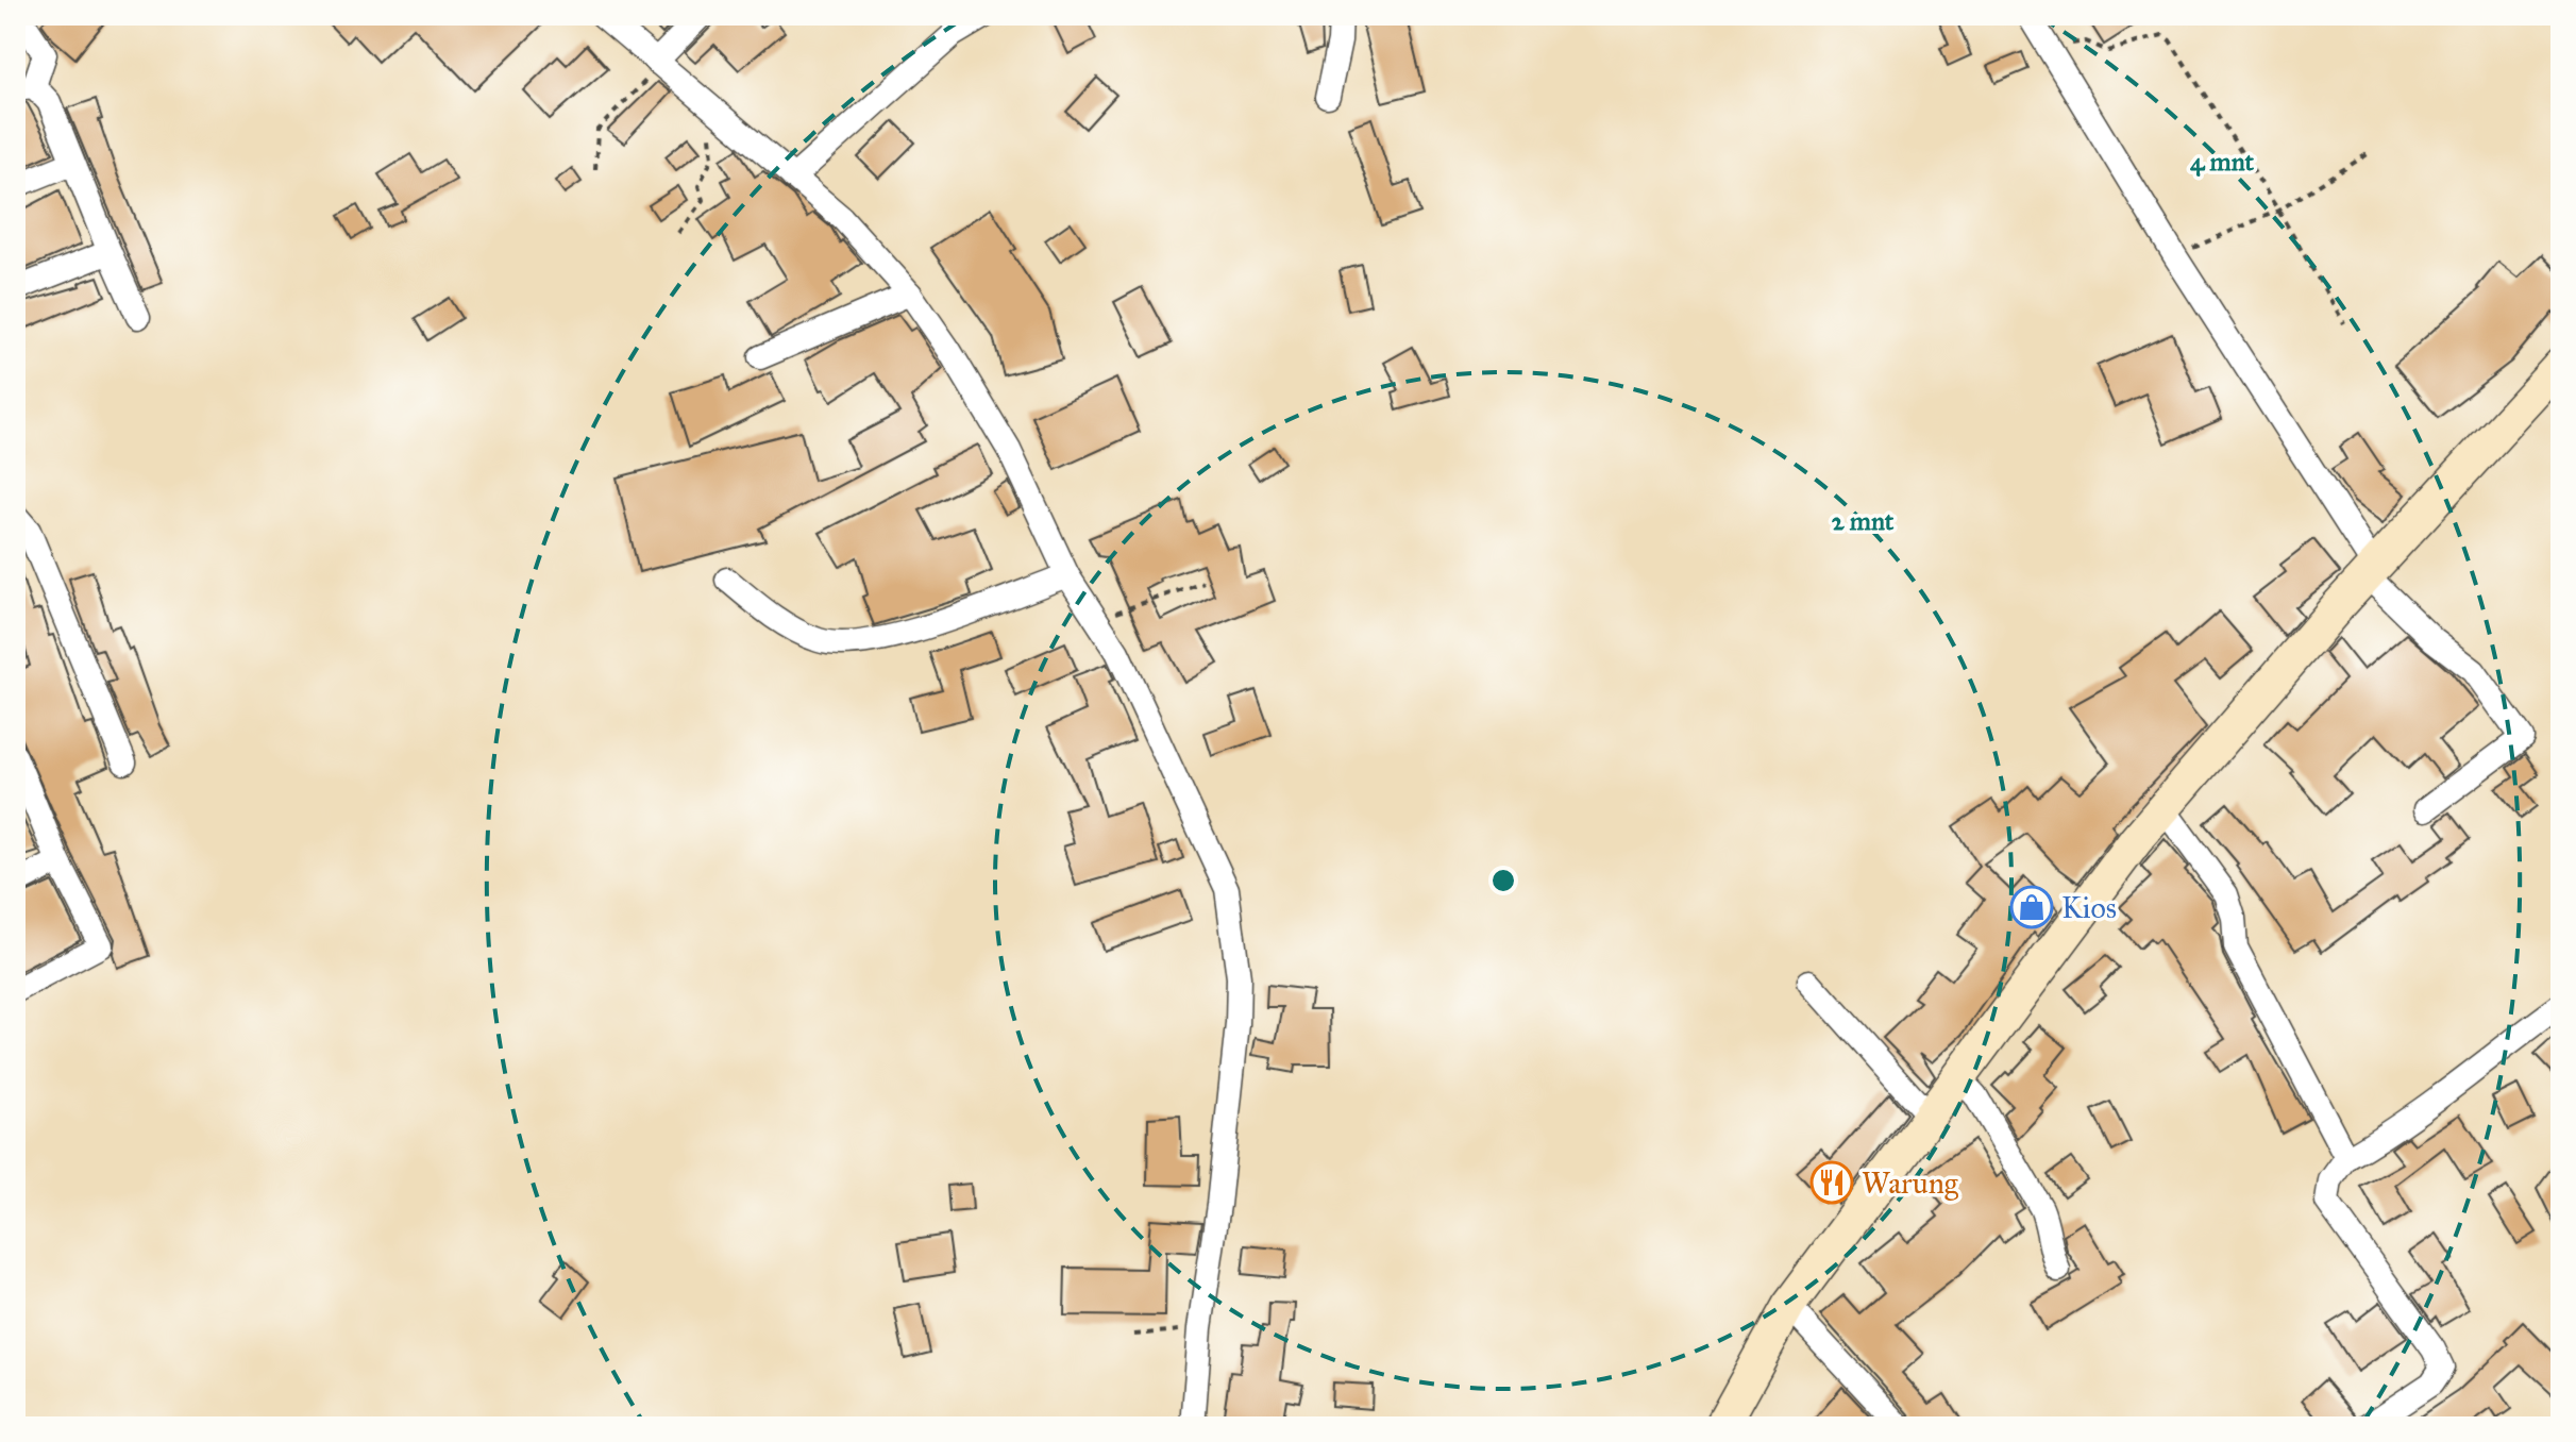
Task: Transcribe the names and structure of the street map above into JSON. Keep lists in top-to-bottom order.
{
  "places": {
    "shop": ["Kios"],
    "restaurant": ["Warung"]
  },
  "rings": ["4 mnt", "2 mnt"]
}
